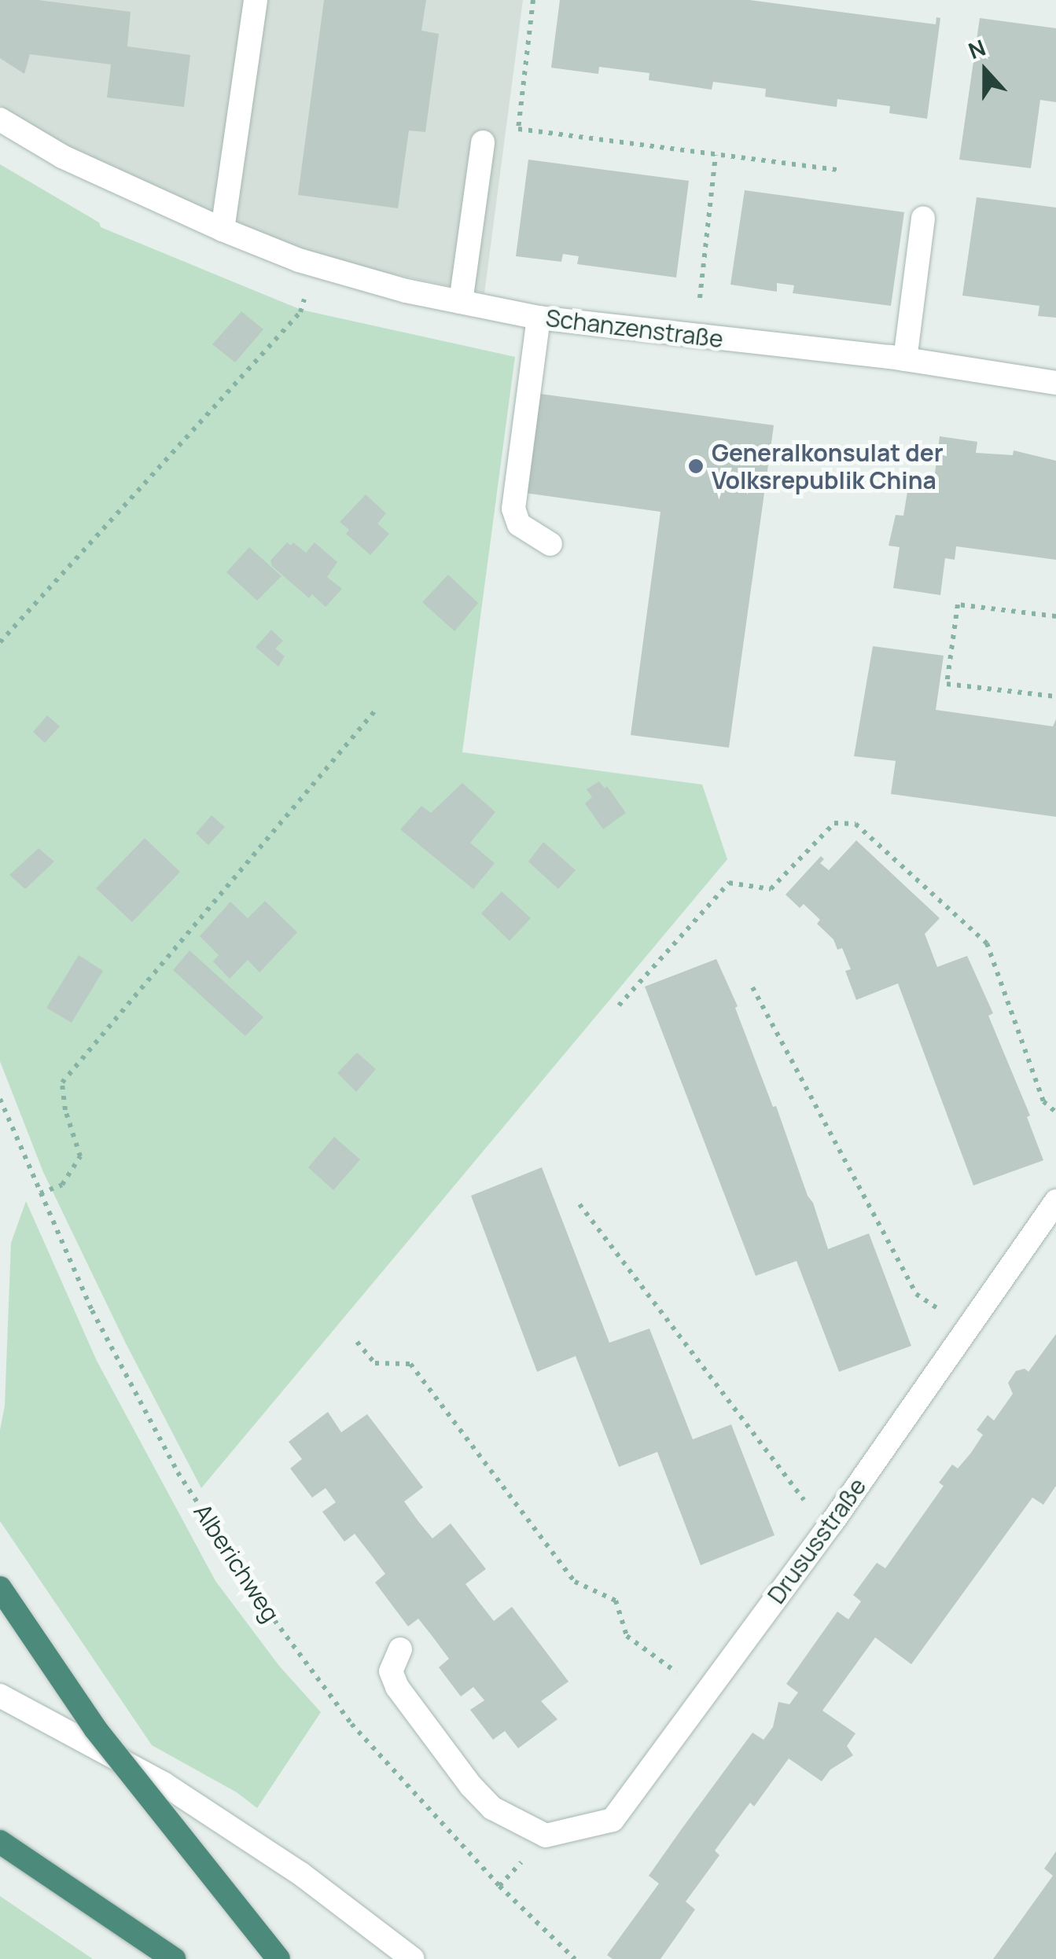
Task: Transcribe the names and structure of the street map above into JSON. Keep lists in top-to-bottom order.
{
  "streets": {
    "street": ["Schanzenstraße", "Drususstraße"],
    "path": ["Alberichweg"]
  },
  "places": ["Generalkonsulat der Volksrepublik China"],
  "north": "top"
}
